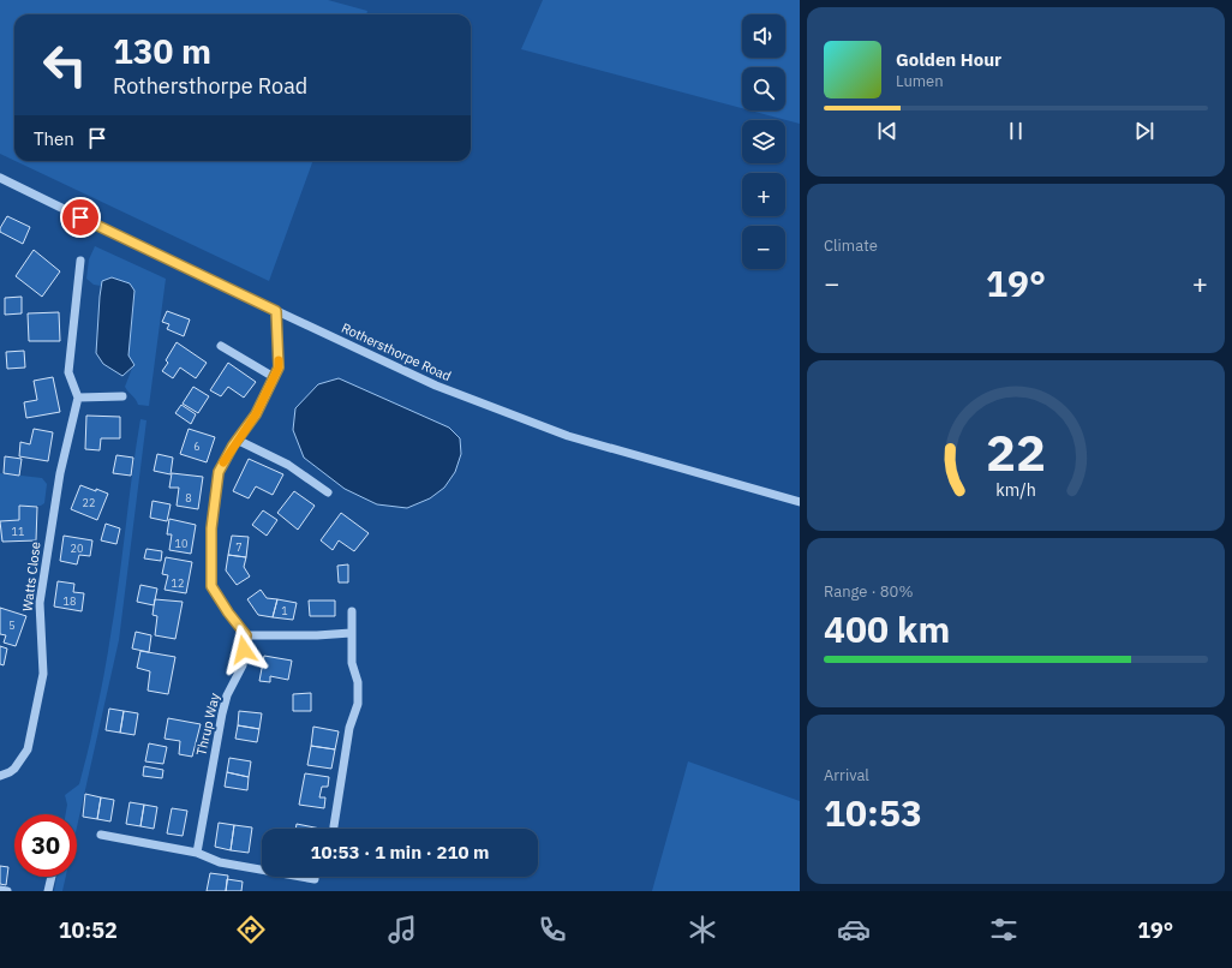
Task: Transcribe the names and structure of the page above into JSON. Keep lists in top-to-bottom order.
{
  "streets": {
    "street": ["Rothersthorpe Road", "Watts Close", "Thrup Way"]
  },
  "house_numbers": [
    "6",
    "8",
    "22",
    "11",
    "10",
    "7",
    "20",
    "12",
    "18",
    "1",
    "5"
  ],
  "page": {
    "map_buttons": ["+", "−"],
    "turn": ["130 m", "Rothersthorpe Road"],
    "song": ["Golden Hour", "Lumen"],
    "then": "Then",
    "tile": [
      "Climate",
      ["Range · 80%", "400 km"],
      ["Arrival", "10:53"]
    ],
    "heat": ["−", "19°", "+"],
    "limit": "30",
    "trip": "10:53 · 1 min · 210 m",
    "tabs": ["10:52", "19°"],
    "gauge": ["22", "km/h"]
  }
}
